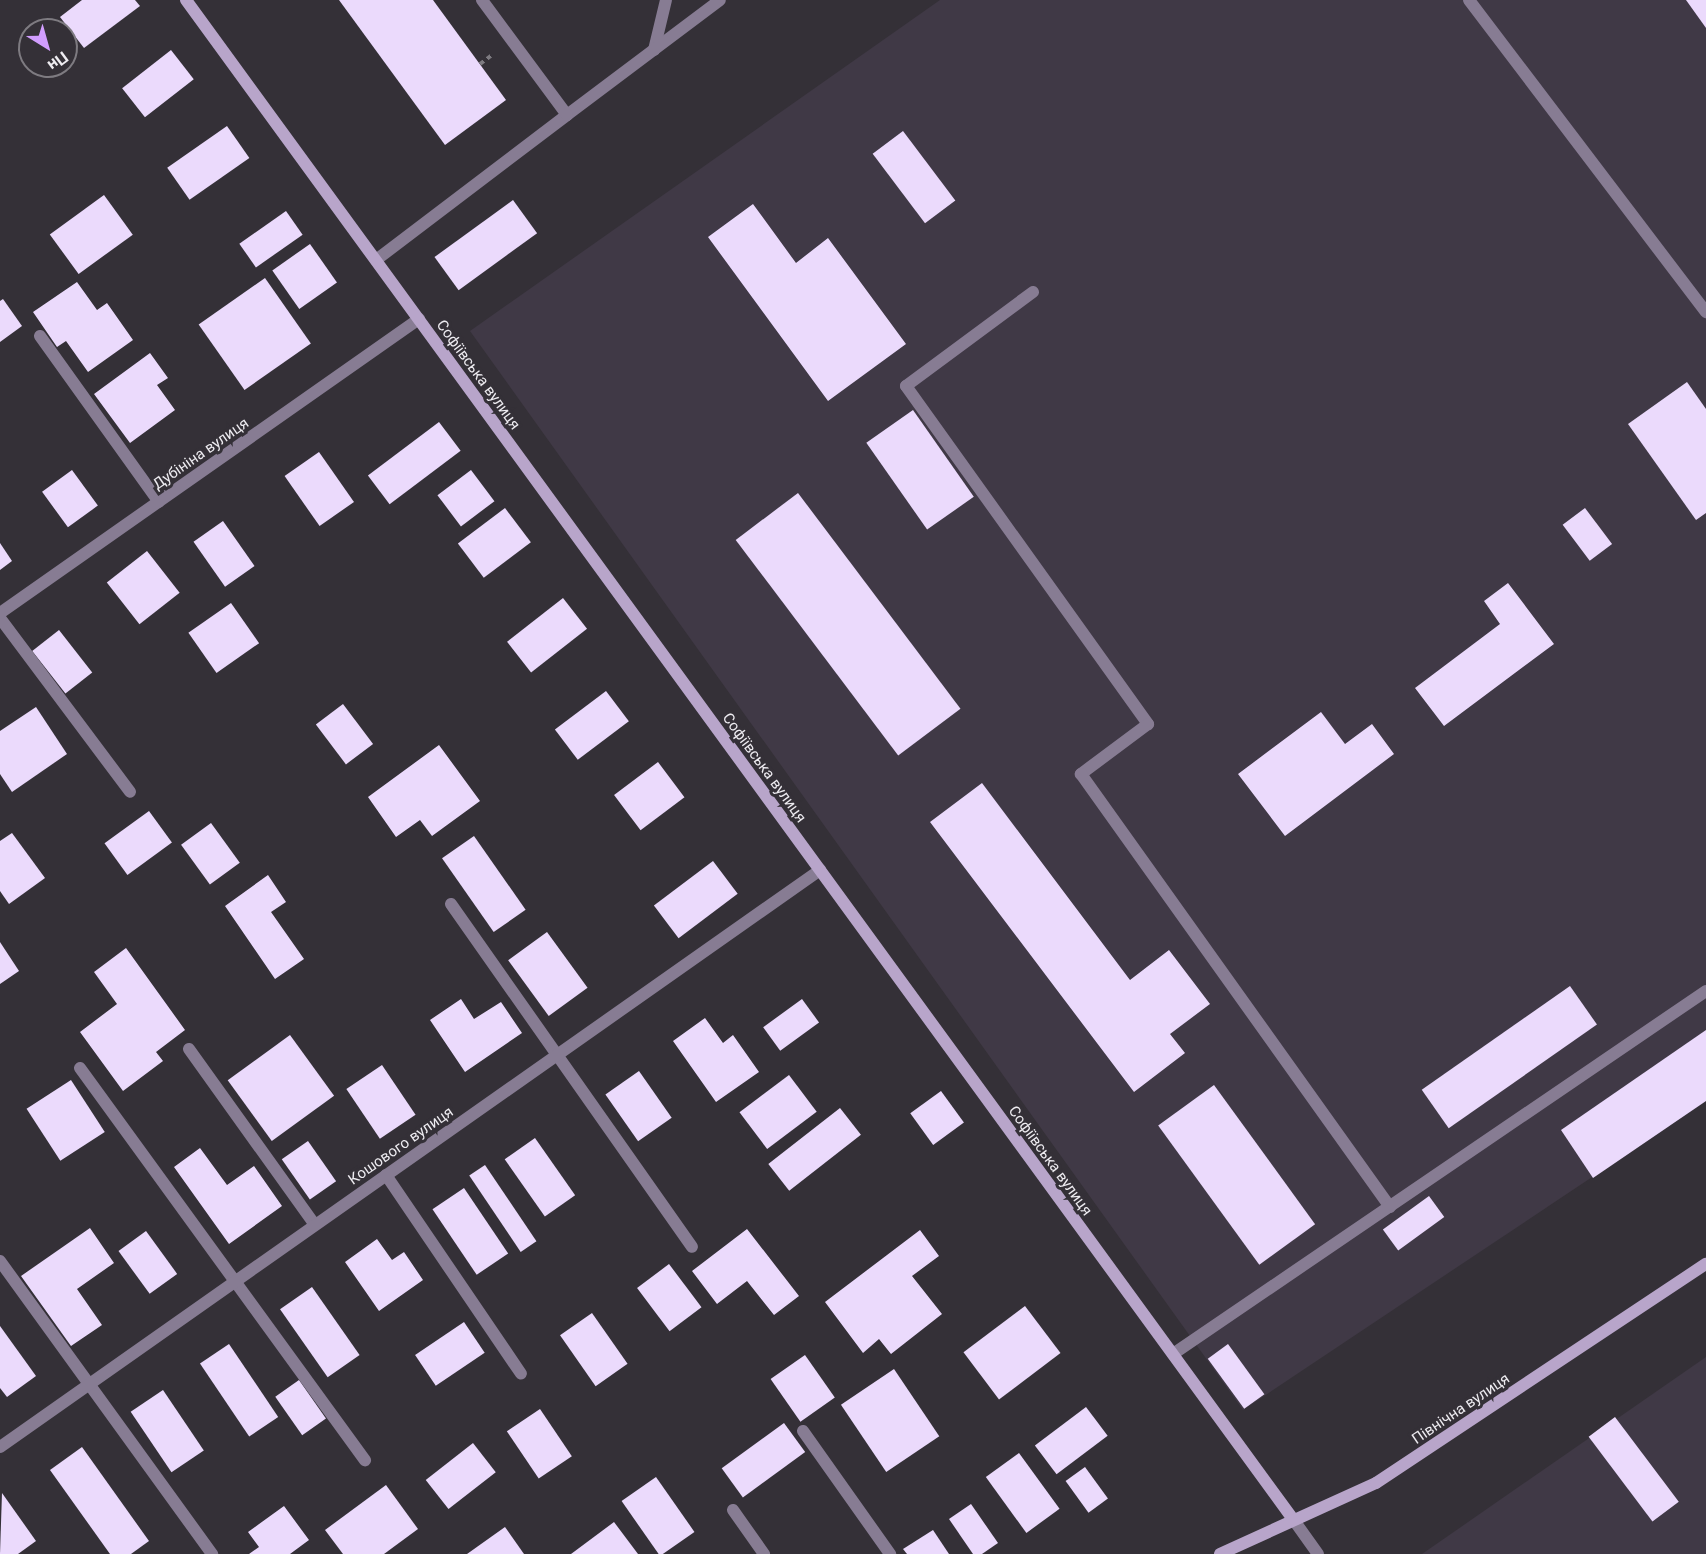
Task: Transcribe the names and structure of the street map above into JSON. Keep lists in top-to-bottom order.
{
  "streets": {
    "street": [
      "Софіївська вулиця",
      "Дубініна вулиця",
      "Кошового вулиця",
      "Північна вулиця"
    ]
  },
  "crossings": [
    ["Софіївська вулиця", "Дубініна вулиця"],
    ["Софіївська вулиця", "Кошового вулиця"],
    ["Софіївська вулиця", "Північна вулиця"]
  ],
  "north": "bottom right"
}
